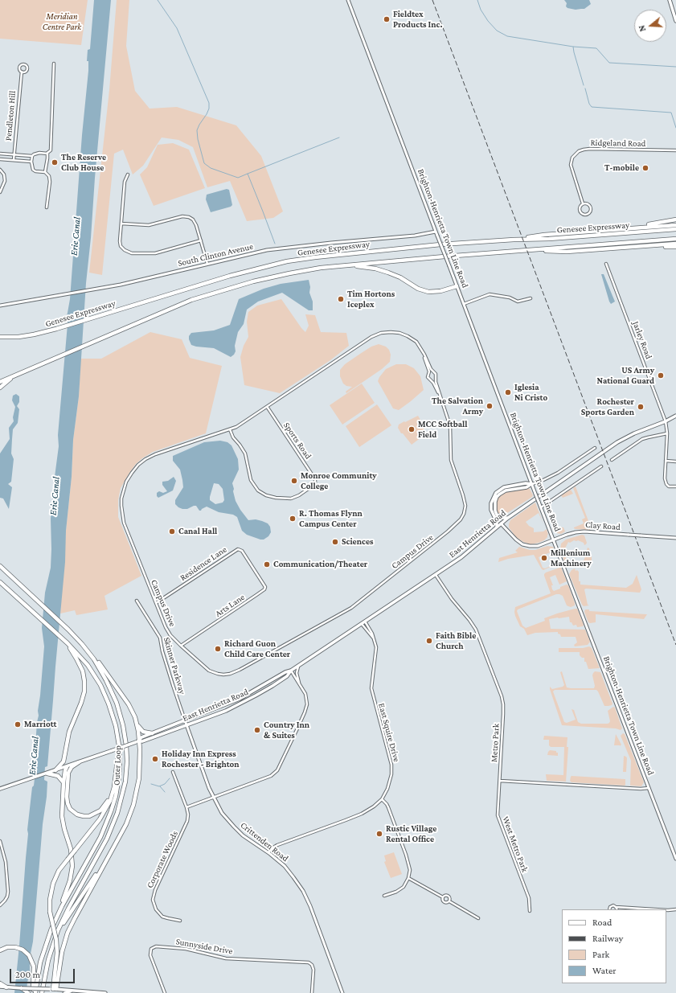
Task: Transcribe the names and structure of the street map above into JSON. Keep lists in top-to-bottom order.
{
  "streets": {
    "highway": ["Genesee Expressway", "Outer Loop"],
    "main road": ["East Henrietta Road"],
    "street": [
      "Pendleton Hill",
      "Ridgeland Road",
      "Brighton-Henrietta Town Line Road",
      "South Clinton Avenue",
      "Jarley Road",
      "Sports Road",
      "Clay Road",
      "Campus Drive",
      "Residence Lane",
      "Arts Lane",
      "Skinner Parkway",
      "East Squire Drive",
      "Metro Park",
      "Crittenden Road",
      "West Metro Park",
      "Corporate Woods",
      "Sunnyside Drive"
    ]
  },
  "crossings": [
    ["Brighton-Henrietta Town Line Road", "South Clinton Avenue"],
    ["Brighton-Henrietta Town Line Road", "Clay Road"],
    ["Jarley Road", "East Henrietta Road"],
    ["Sports Road", "Campus Drive"],
    ["Clay Road", "East Henrietta Road"],
    ["East Henrietta Road", "Skinner Parkway"],
    ["East Henrietta Road", "East Squire Drive"],
    ["East Henrietta Road", "Metro Park"],
    ["East Henrietta Road", "Crittenden Road"],
    ["Campus Drive", "Residence Lane"],
    ["Campus Drive", "Arts Lane"],
    ["Residence Lane", "Arts Lane"],
    ["Skinner Parkway", "Crittenden Road"],
    ["East Squire Drive", "Crittenden Road"],
    ["Metro Park", "West Metro Park"]
  ],
  "water": ["Erie Canal"],
  "parks": ["Meridian Centre Park"],
  "places": [
    "Fieldtex Products Inc.",
    "The Reserve Club House",
    "T-mobile",
    "Tim Hortons Iceplex",
    "US Army National Guard",
    "Iglesia Ni Cristo",
    "The Salvation Army",
    "Rochester Sports Garden",
    "MCC Softball Field",
    "Monroe Community College",
    "R. Thomas Flynn Campus Center",
    "Canal Hall",
    "Sciences",
    "Millenium Machinery",
    "Communication/Theater",
    "Faith Bible Church",
    "Richard Guon Child Care Center",
    "Marriott",
    "Country Inn & Suites",
    "Holiday Inn Express Rochester - Brighton",
    "Rustic Village Rental Office"
  ],
  "legend": [
    "Road",
    "Railway",
    "Park",
    "Water"
  ],
  "scale_bar": "200 m",
  "north": "left"
}
